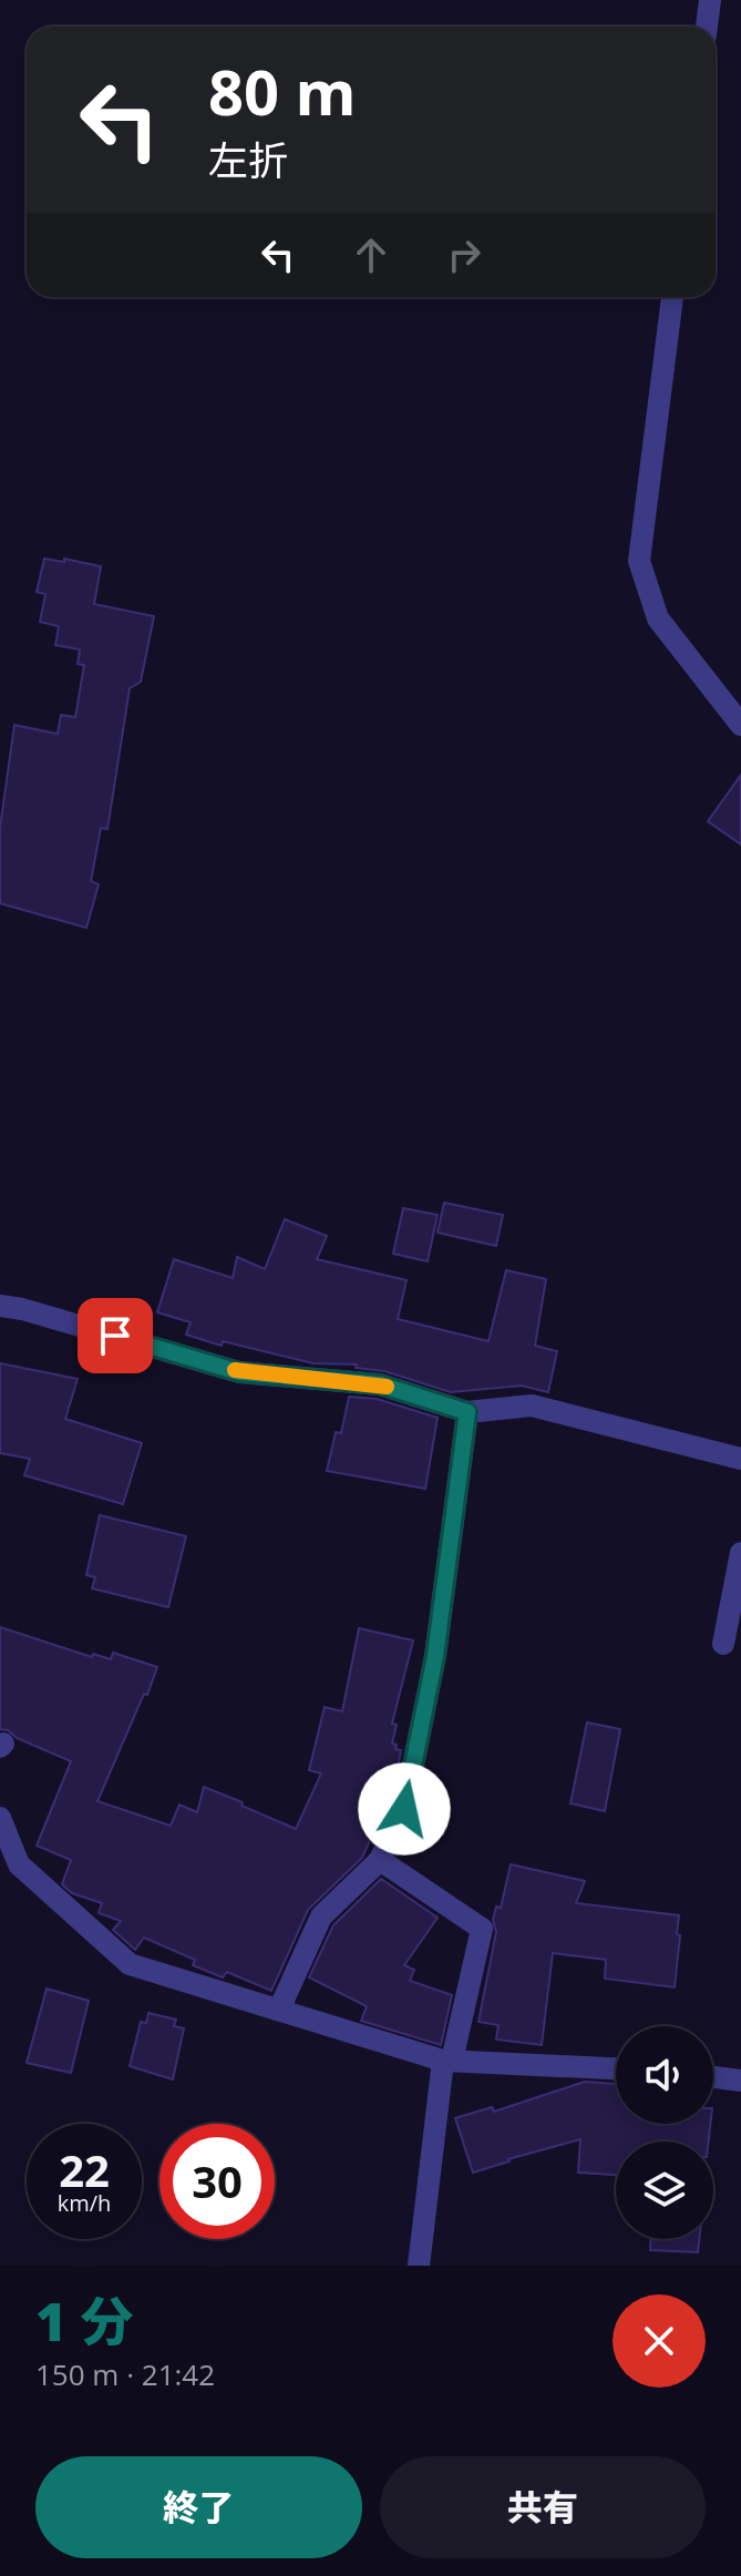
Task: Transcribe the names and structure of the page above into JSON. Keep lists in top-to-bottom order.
{
  "page": {
    "turn": ["80 m", "左折"],
    "speed": "22 km/h",
    "limit": "30",
    "heading": ["1 分", "150 m · 21:42"],
    "buttons": ["終了", "共有"]
  }
}
